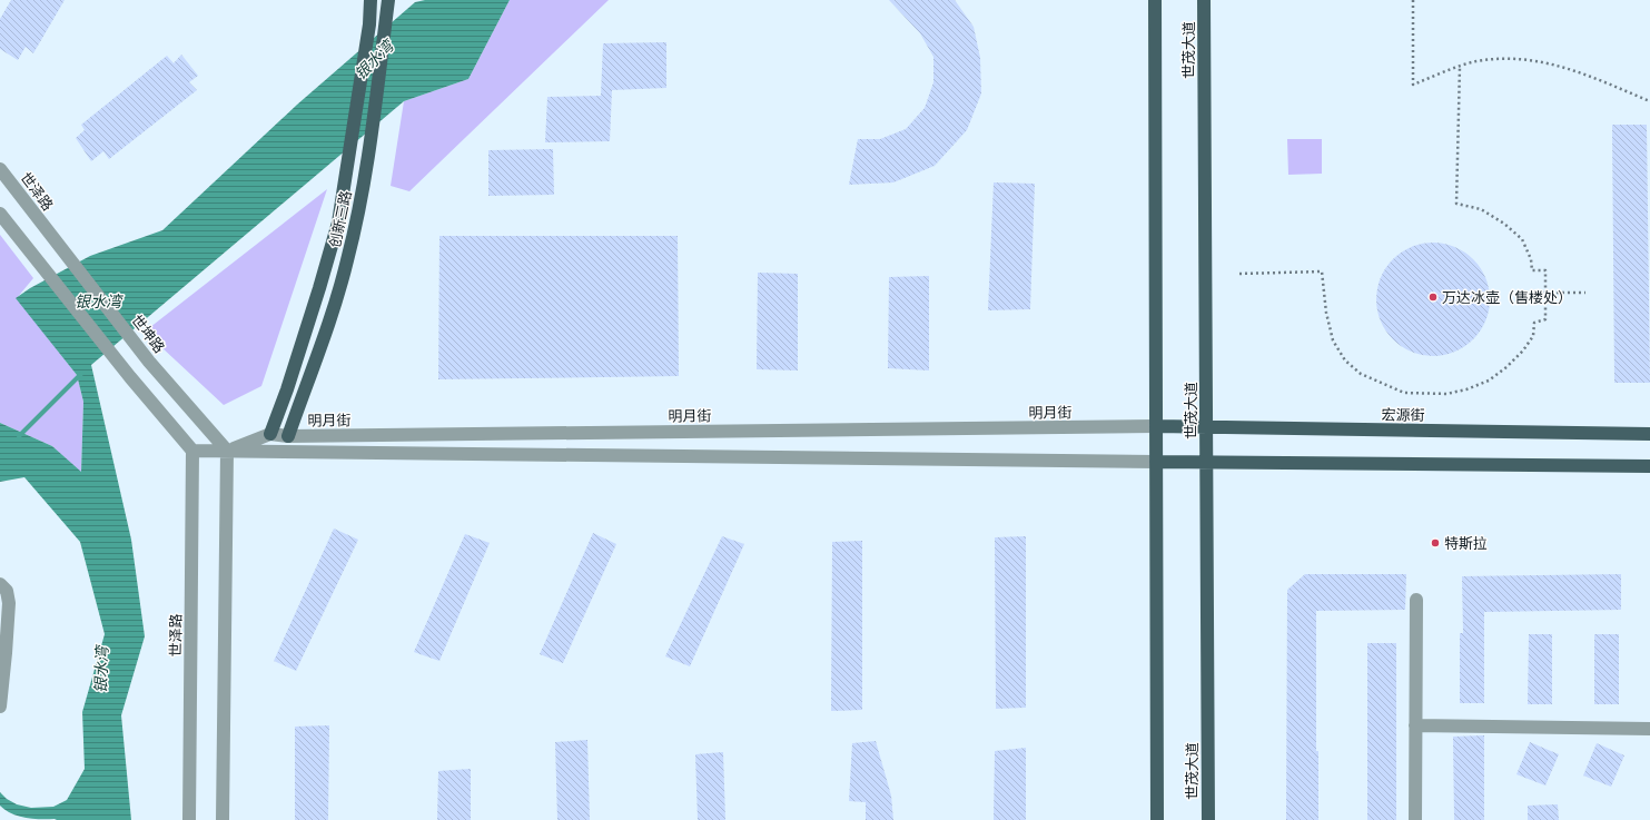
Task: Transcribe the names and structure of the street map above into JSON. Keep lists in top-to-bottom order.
{
  "streets": {
    "main road": ["世茂大道", "创新三路", "宏源街"],
    "street": ["世泽路", "世坤路", "明月街"]
  },
  "crossings": [
    ["世茂大道", "宏源街"],
    ["世泽路", "世坤路"],
    ["世泽路", "明月街"],
    ["创新三路", "明月街"],
    ["世坤路", "明月街"],
    ["明月街", "宏源街"]
  ],
  "water": ["银水湾"],
  "places": ["万达冰壶（售楼处）", "特斯拉"]
}
